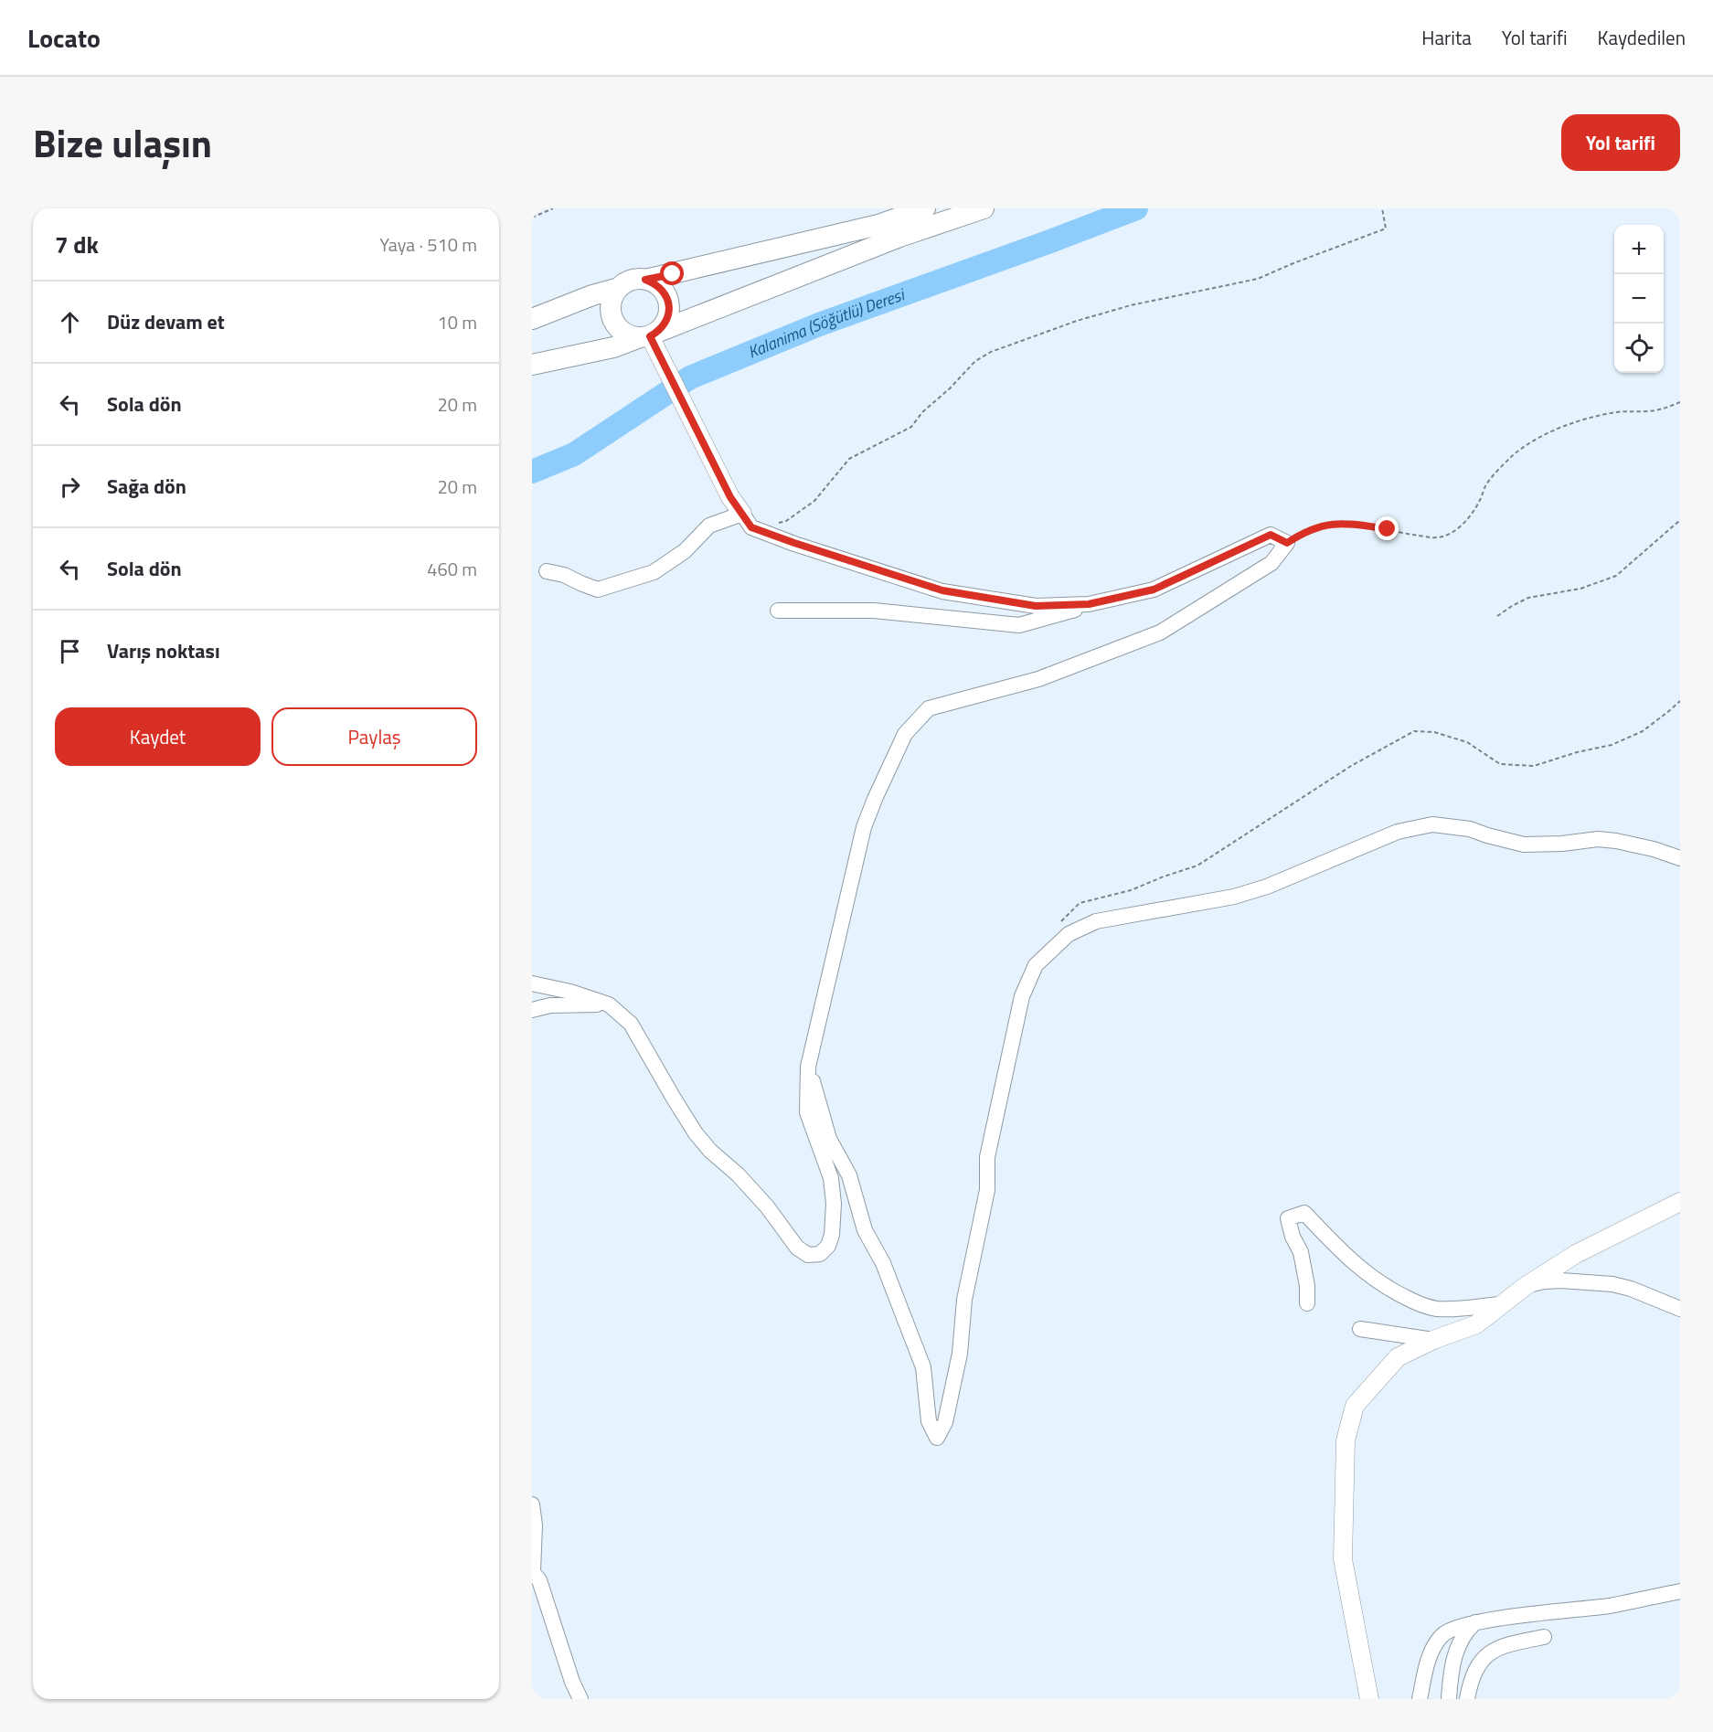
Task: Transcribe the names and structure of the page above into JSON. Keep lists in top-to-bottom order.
{
  "water": ["Kalanima (Söğütlü) Deresi"],
  "page": {
    "header": "Locato",
    "nav": ["Harita", "Yol tarifi", "Kaydedilen"],
    "title": "Bize ulaşın",
    "buttons": [
      "Yol tarifi",
      ["Kaydet", "Paylaş"]
    ],
    "heading": ["7 dk", "Yaya · 510 m"],
    "map_buttons": ["+", "−"],
    "list": [
      ["Düz devam et", "10 m"],
      ["Sola dön", "20 m"],
      ["Sağa dön", "20 m"],
      ["Sola dön", "460 m"],
      "Varış noktası"
    ]
  }
}
